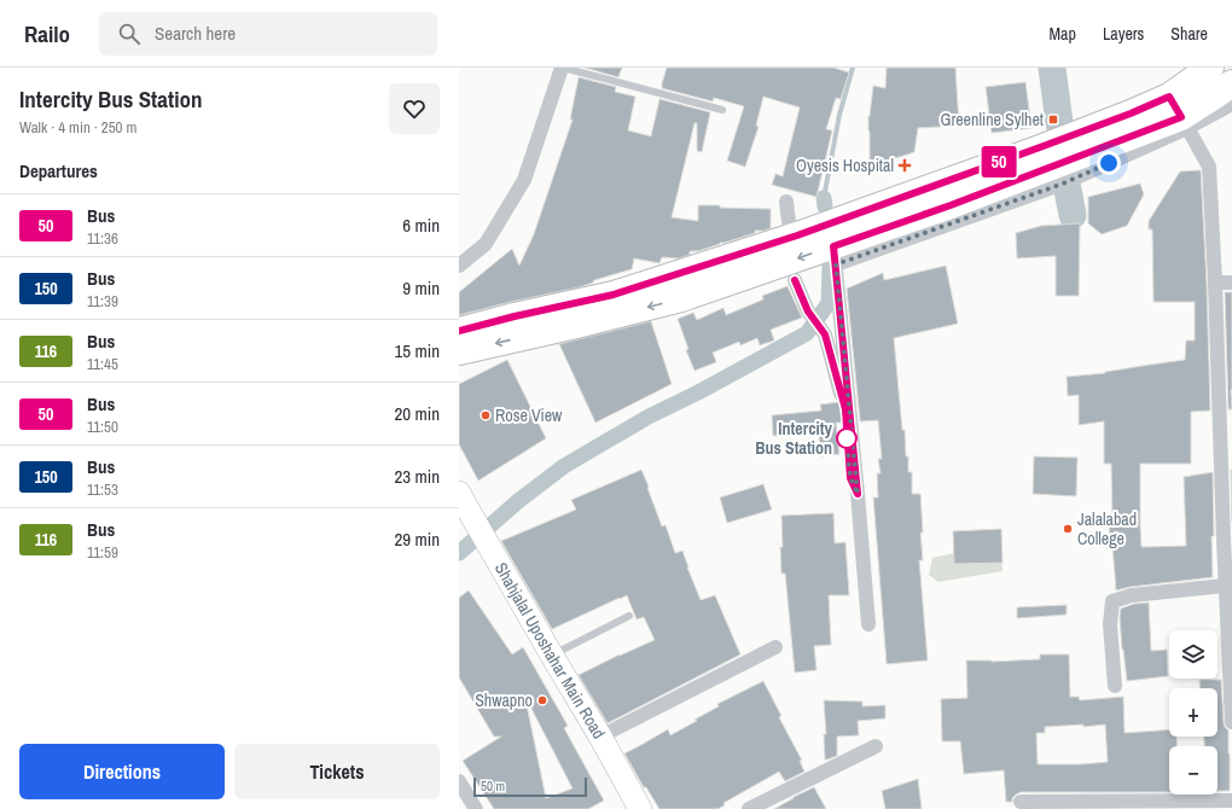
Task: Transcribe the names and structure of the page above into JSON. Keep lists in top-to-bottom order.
{
  "streets": {
    "main road": ["Shahjalal Uposhahar Main Road"]
  },
  "places": {
    "transit": ["Greenline Sylhet"],
    "health": ["Oyesis Hospital"],
    "other": [
      "Rose View",
      "Intercity Bus Station",
      "Jalalabad College",
      "Shwapno"
    ]
  },
  "lines": ["bus line 50"],
  "scale_bar": "50 m",
  "page": {
    "header": "Railo",
    "search": "Search here",
    "nav": ["Map", "Layers", "Share"],
    "heading": [
      ["Intercity Bus Station", "Walk · 4 min · 250 m"],
      "Departures"
    ],
    "on_map": "50",
    "list": [
      {
        "mark": "50",
        "name": "Bus",
        "note": "11:36",
        "value": "6 min"
      },
      {
        "mark": "150",
        "name": "Bus",
        "note": "11:39",
        "value": "9 min"
      },
      {
        "mark": "116",
        "name": "Bus",
        "note": "11:45",
        "value": "15 min"
      },
      {
        "mark": "50",
        "name": "Bus",
        "note": "11:50",
        "value": "20 min"
      },
      {
        "mark": "150",
        "name": "Bus",
        "note": "11:53",
        "value": "23 min"
      },
      {
        "mark": "116",
        "name": "Bus",
        "note": "11:59",
        "value": "29 min"
      }
    ],
    "map_buttons": ["+", "−"],
    "buttons": ["Directions", "Tickets"],
    "scale": "50 m"
  }
}
